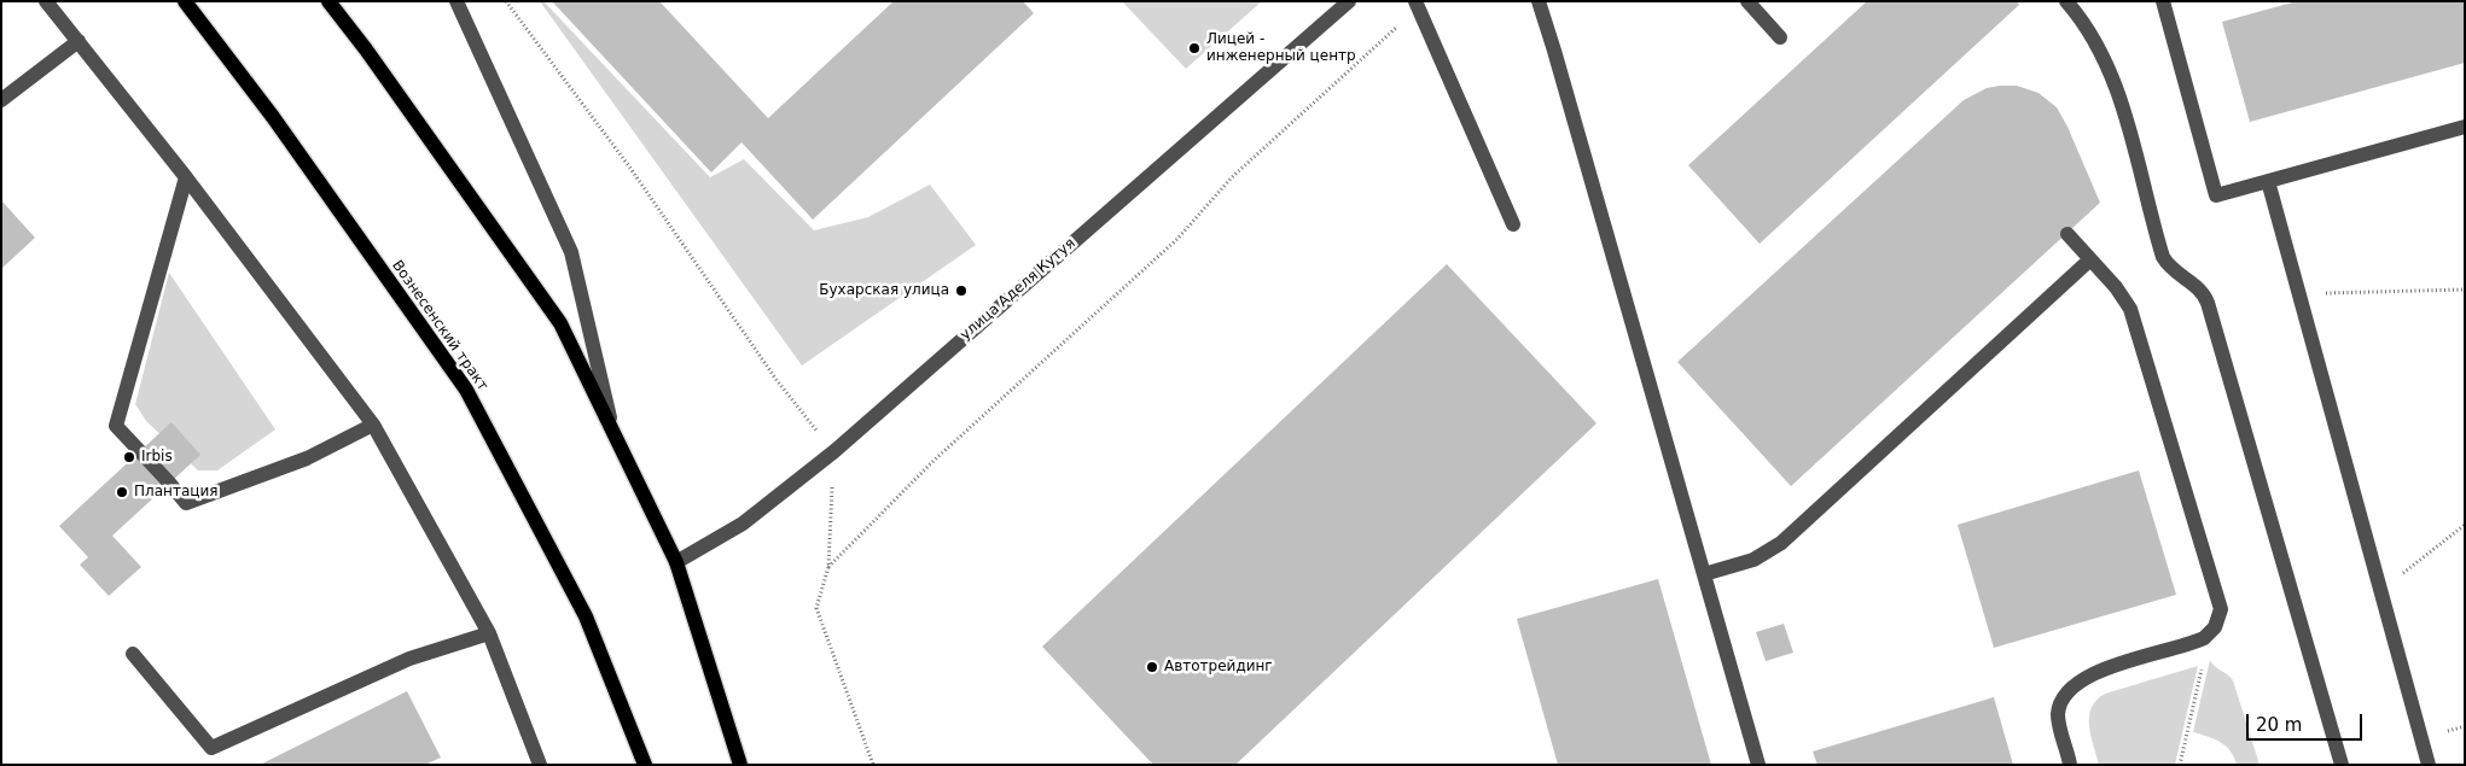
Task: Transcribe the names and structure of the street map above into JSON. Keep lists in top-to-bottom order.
{
  "streets": {
    "main road": ["Вознесенский тракт"],
    "street": ["улица Аделя Кутуя"]
  },
  "places": [
    "Лицей - инженерный центр",
    "Бухарская улица",
    "Irbis",
    "Плантация",
    "Автотрейдинг"
  ],
  "scale_bar": "20 m"
}
